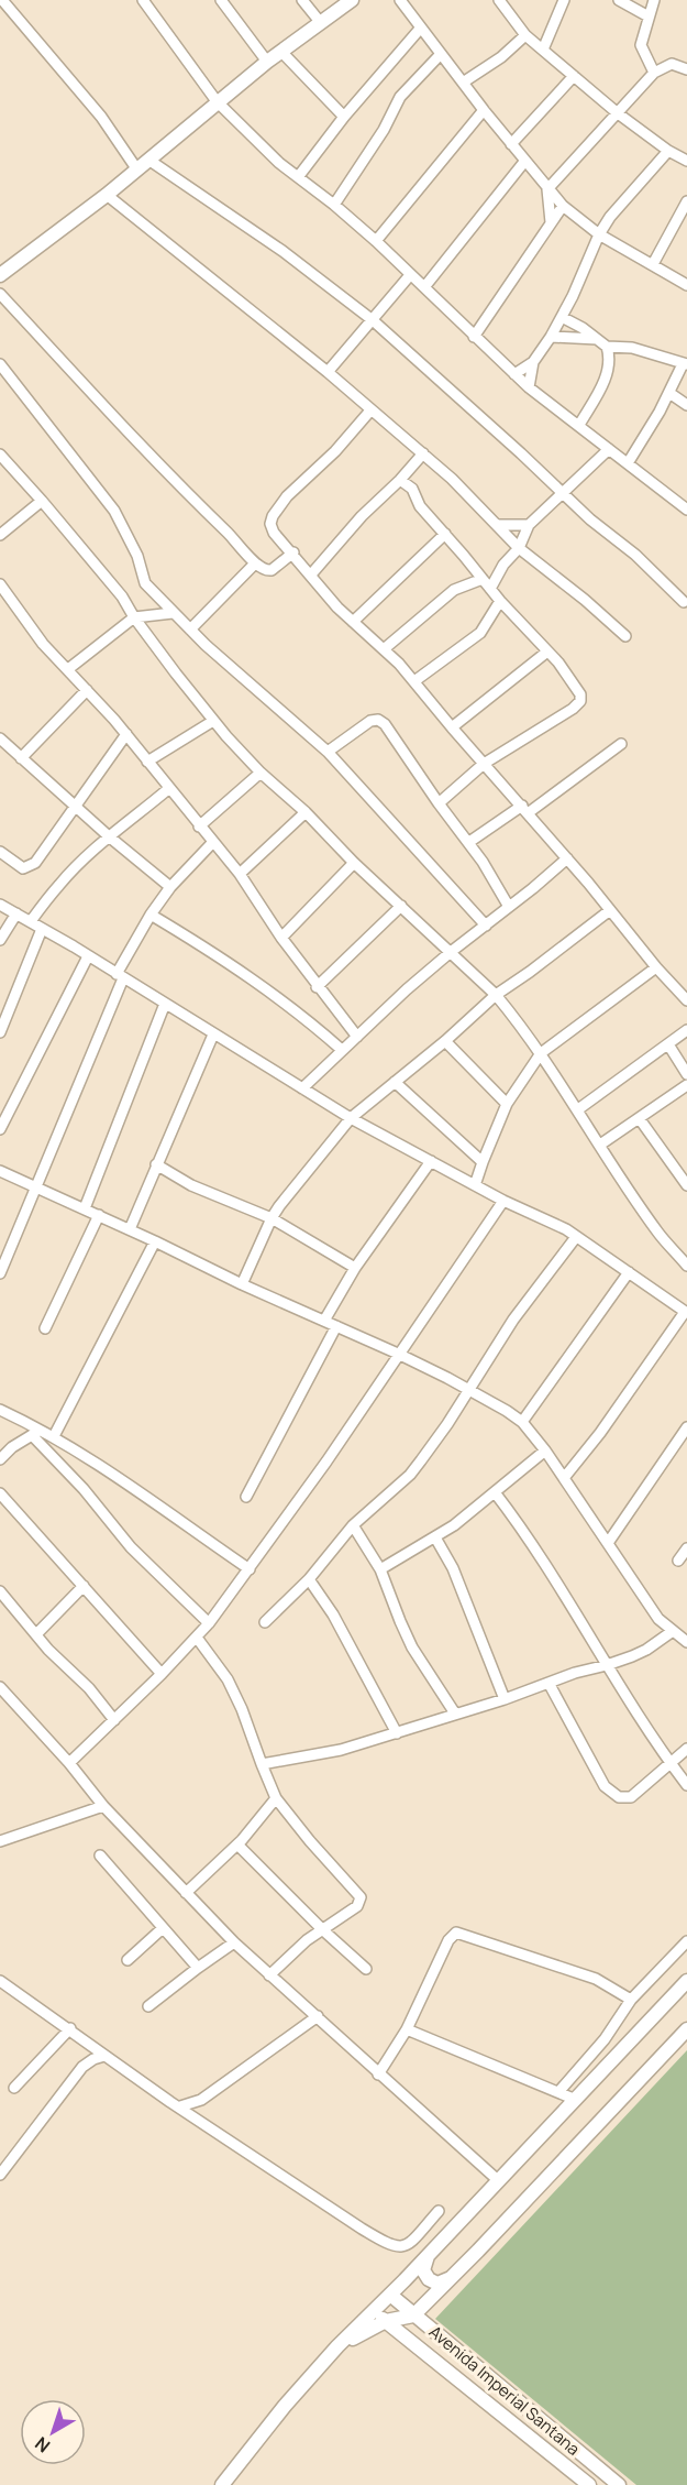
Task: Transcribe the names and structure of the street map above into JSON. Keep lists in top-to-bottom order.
{
  "streets": {
    "street": ["Avenida Imperial Santana"]
  },
  "north": "bottom left"
}
